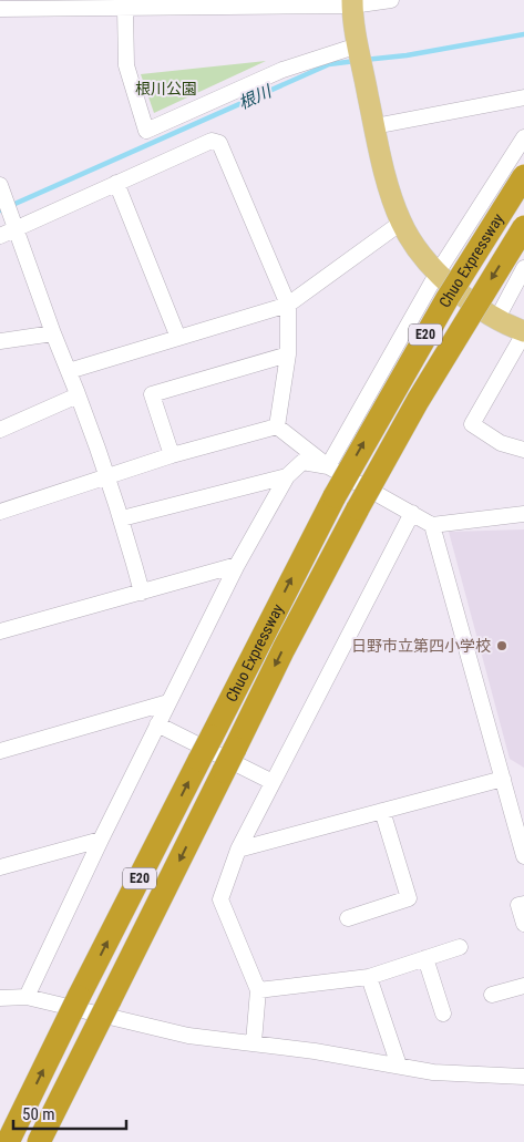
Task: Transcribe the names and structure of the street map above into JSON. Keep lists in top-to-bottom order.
{
  "streets": {
    "highway": ["Chuo Expressway", "E20"]
  },
  "water": ["根川"],
  "parks": ["根川公園"],
  "places": ["日野市立第四小学校"],
  "scale_bar": "50 m"
}
